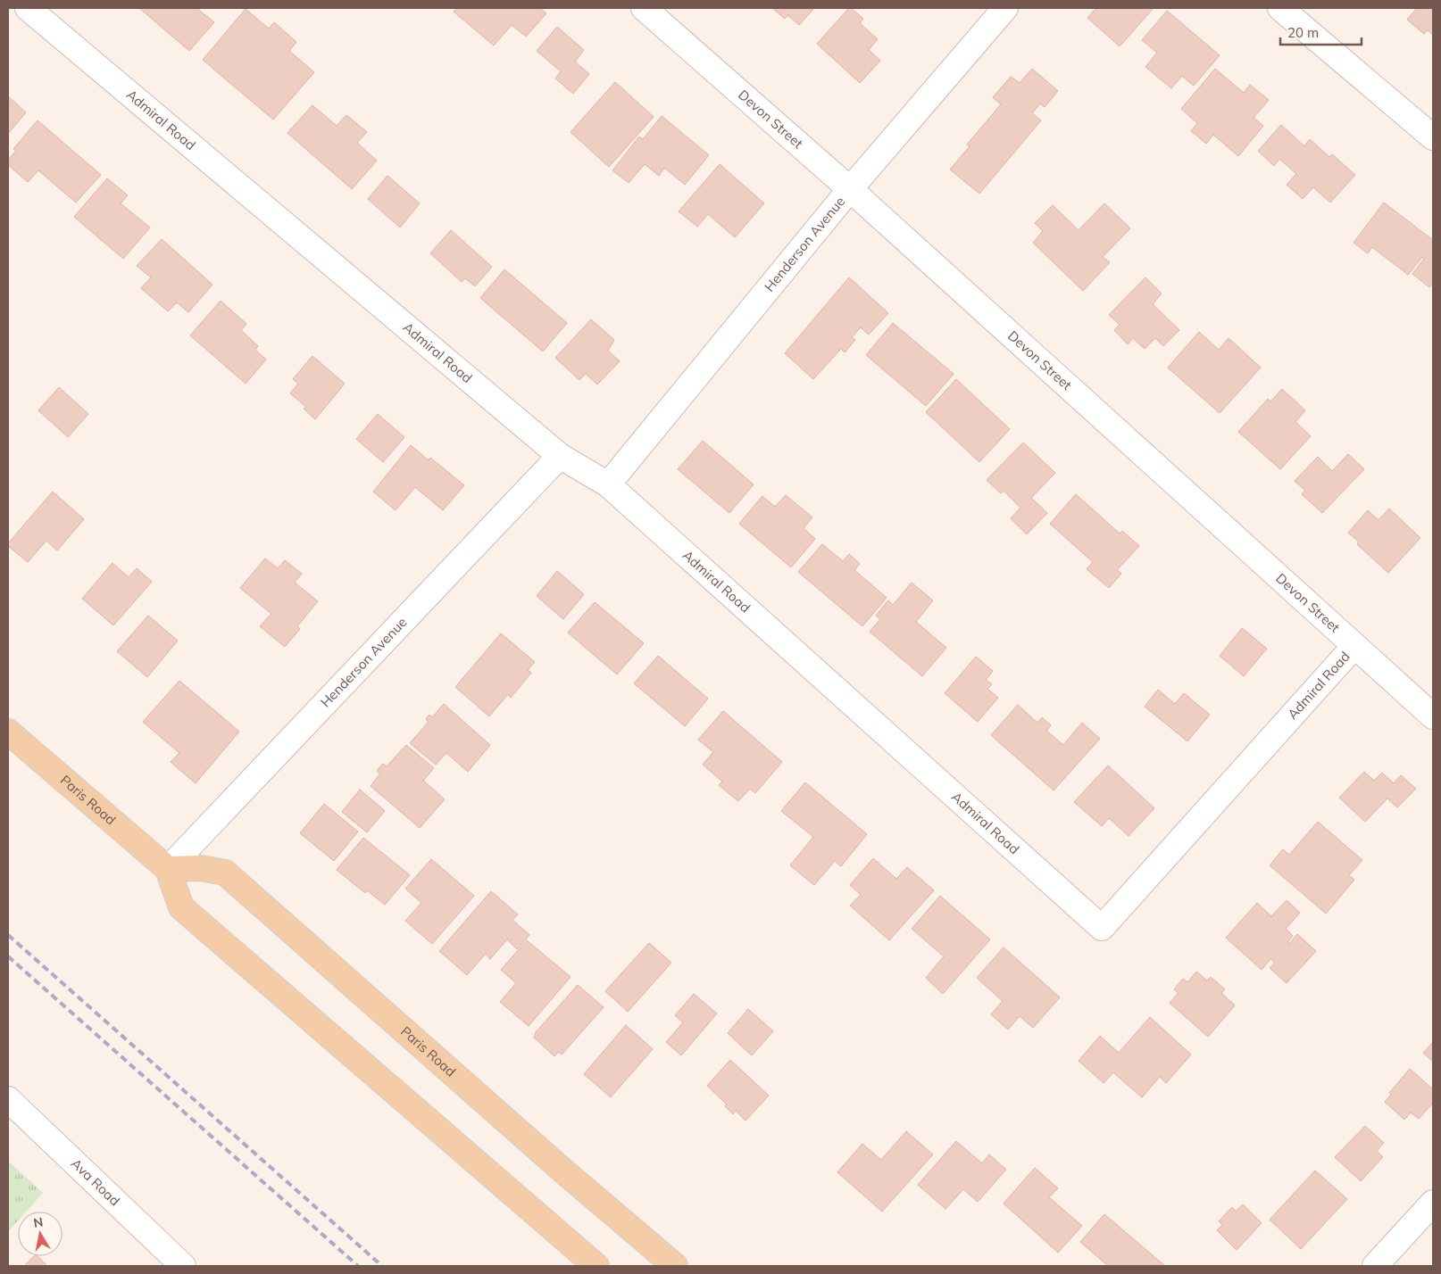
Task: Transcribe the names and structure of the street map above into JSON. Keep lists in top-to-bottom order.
{
  "streets": {
    "main road": ["Paris Road"],
    "street": [
      "Admiral Road",
      "Devon Street",
      "Henderson Avenue",
      "Ava Road"
    ]
  },
  "crossings": [
    ["Admiral Road", "Devon Street"],
    ["Admiral Road", "Henderson Avenue"],
    ["Devon Street", "Henderson Avenue"],
    ["Henderson Avenue", "Paris Road"]
  ],
  "scale_bar": "20 m",
  "north": "top"
}
